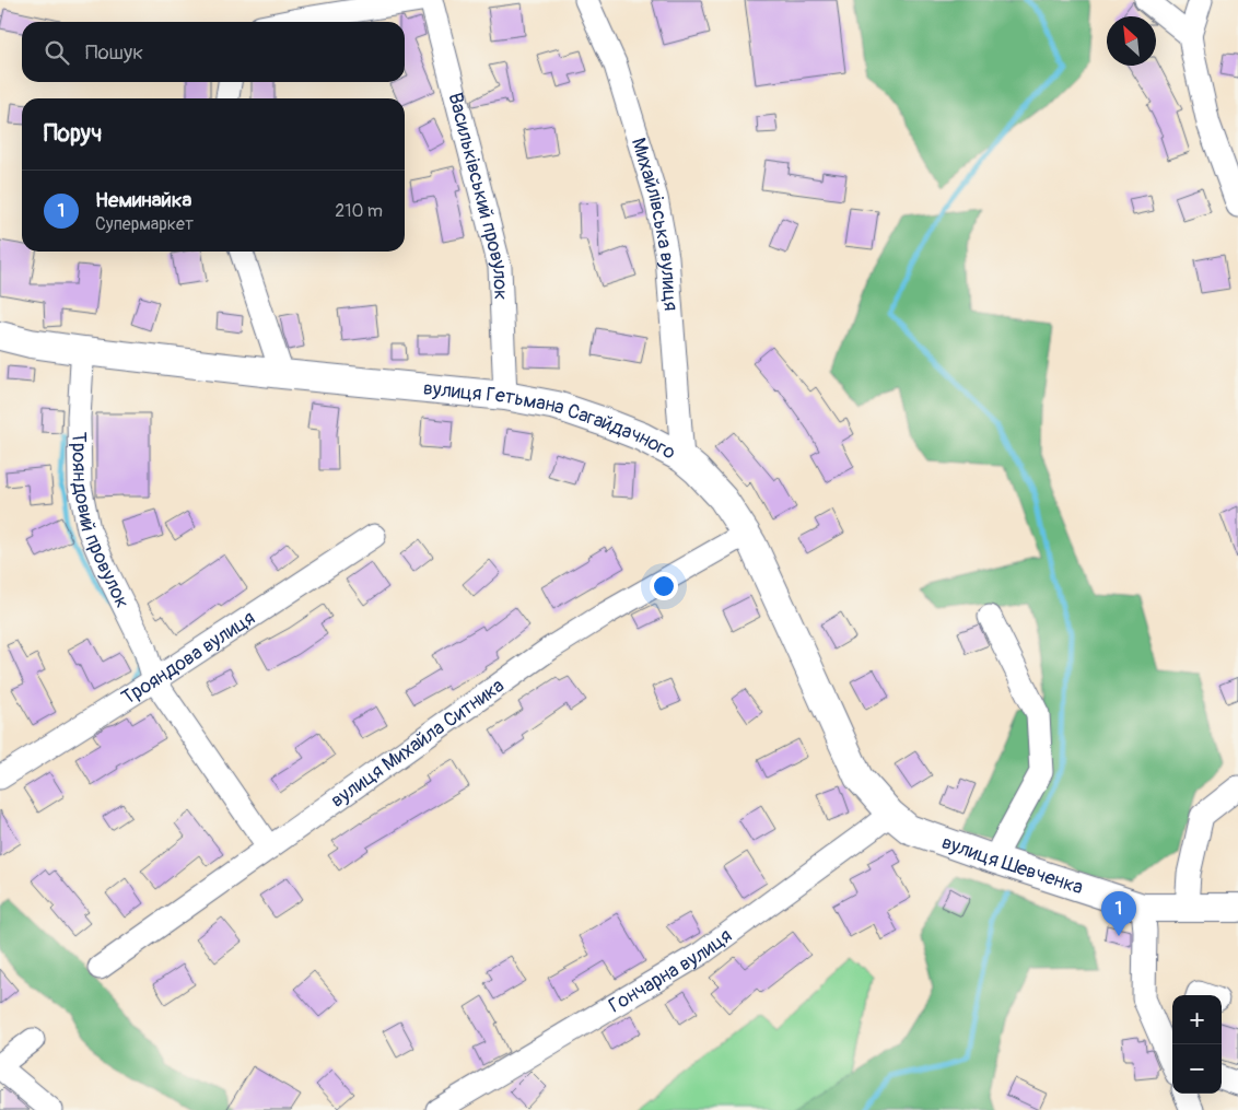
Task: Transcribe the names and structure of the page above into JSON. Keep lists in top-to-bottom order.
{
  "streets": {
    "main road": ["вулиця Гетьмана Сагайдачного", "вулиця Шевченка"],
    "street": [
      "Васильківський провулок",
      "Михайлівська вулиця",
      "Трояндовий провулок",
      "Трояндова вулиця",
      "вулиця Михайла Ситника",
      "Гончарна вулиця"
    ]
  },
  "crossings": [
    ["Васильківський провулок", "вулиця Гетьмана Сагайдачного"],
    ["Михайлівська вулиця", "вулиця Гетьмана Сагайдачного"],
    ["вулиця Гетьмана Сагайдачного", "Трояндовий провулок"],
    ["вулиця Гетьмана Сагайдачного", "вулиця Михайла Ситника"],
    ["вулиця Гетьмана Сагайдачного", "вулиця Шевченка"],
    ["вулиця Гетьмана Сагайдачного", "Гончарна вулиця"],
    ["Трояндовий провулок", "Трояндова вулиця"],
    ["Трояндовий провулок", "вулиця Михайла Ситника"],
    ["вулиця Шевченка", "Гончарна вулиця"]
  ],
  "north": "top left",
  "page": {
    "search": "Пошук",
    "heading": "Поруч",
    "list": [
      {
        "mark": "1",
        "name": "Неминайка",
        "note": "Супермаркет",
        "value": "210 m"
      }
    ],
    "pins": "1",
    "map_buttons": ["+", "−"]
  }
}
